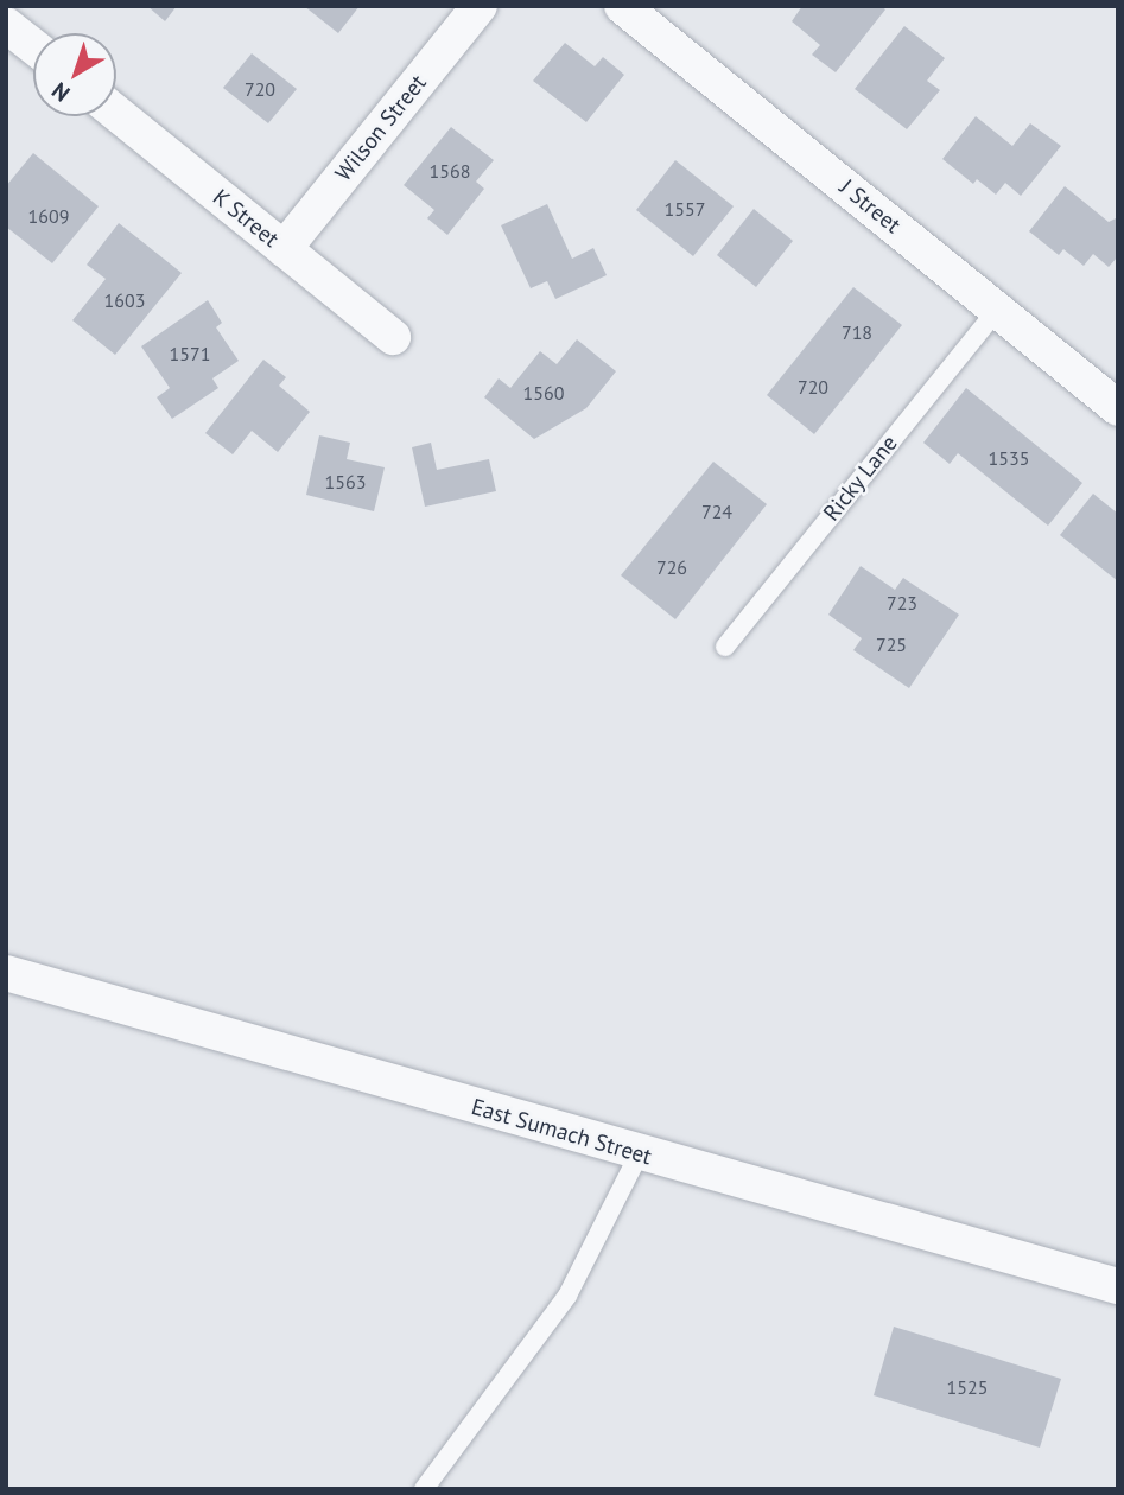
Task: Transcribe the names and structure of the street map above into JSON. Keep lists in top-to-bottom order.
{
  "streets": {
    "street": [
      "Wilson Street",
      "J Street",
      "K Street",
      "East Sumach Street"
    ],
    "lane": ["Ricky Lane"]
  },
  "crossings": [
    ["Wilson Street", "K Street"],
    ["J Street", "Ricky Lane"]
  ],
  "house_numbers": [
    "720",
    "1568",
    "1557",
    "1609",
    "1603",
    "718",
    "1571",
    "720",
    "1560",
    "1535",
    "1563",
    "724",
    "726",
    "723",
    "725",
    "1525"
  ],
  "north": "bottom left"
}
